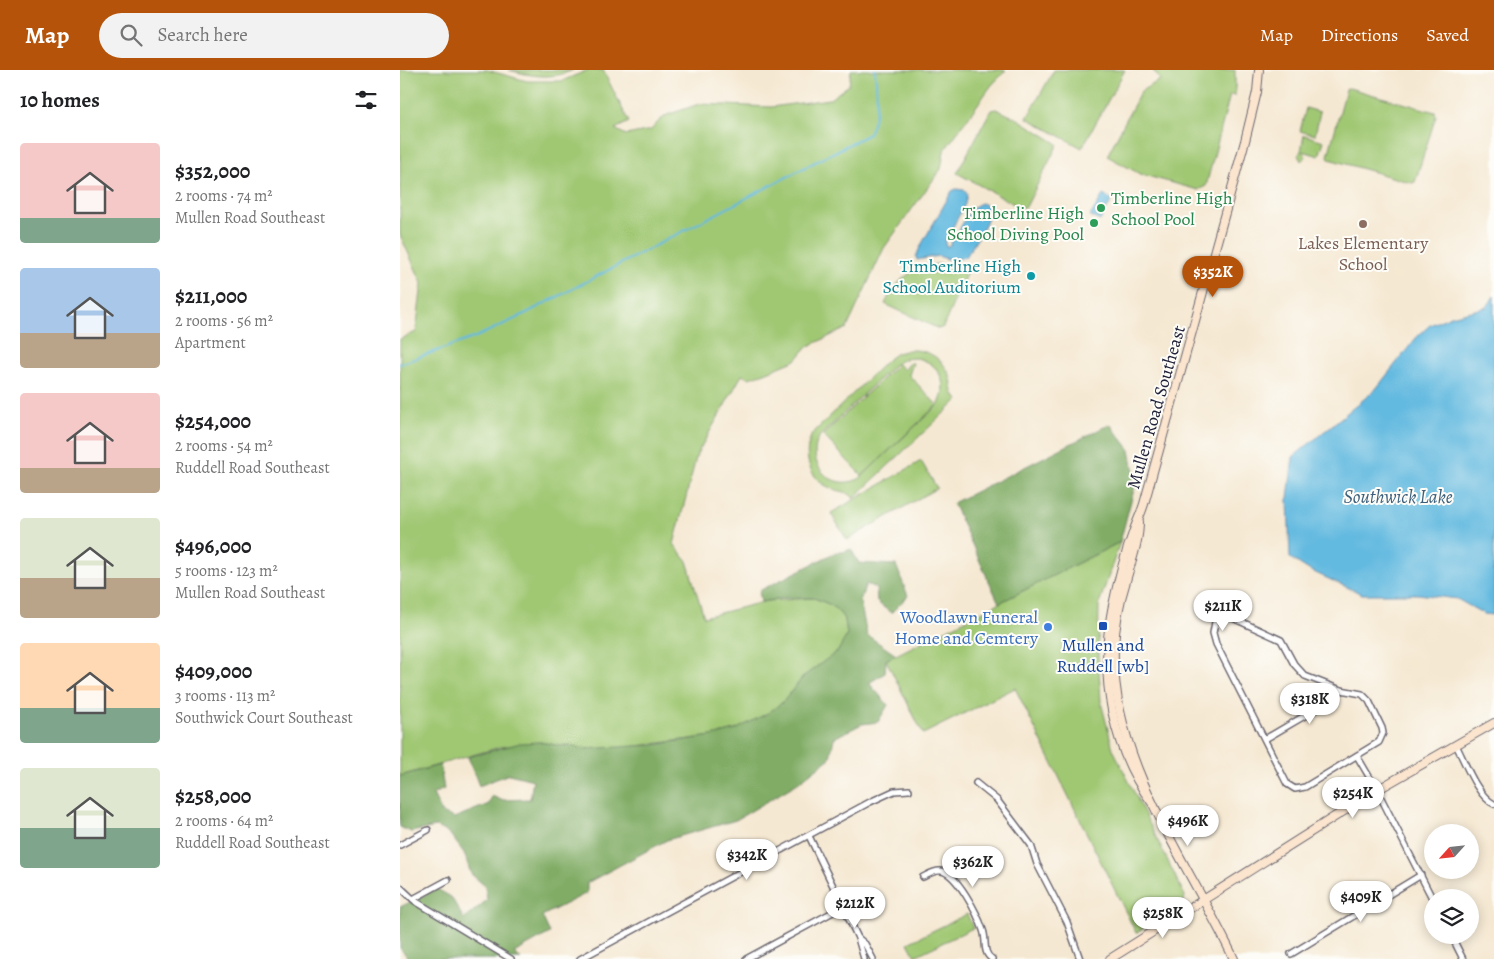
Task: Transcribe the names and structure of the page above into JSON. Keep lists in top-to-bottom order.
{
  "streets": {
    "street": ["Mullen Road Southeast"]
  },
  "water": ["Southwick Lake"],
  "places": {
    "other": [
      "Timberline High School Pool",
      "Timberline High School Diving Pool",
      "Lakes Elementary School",
      "Timberline High School Auditorium",
      "Woodlawn Funeral Home and Cemtery"
    ],
    "transit": ["Mullen and Ruddell [wb]"]
  },
  "north": "bottom left",
  "page": {
    "header": "Map",
    "search": "Search here",
    "nav": ["Map", "Directions", "Saved"],
    "heading": "10 homes",
    "list": [
      {
        "name": "$352,000",
        "note": "2 rooms · 74 m² · Mullen Road Southeast"
      },
      {
        "name": "$211,000",
        "note": "2 rooms · 56 m² · Apartment"
      },
      {
        "name": "$254,000",
        "note": "2 rooms · 54 m² · Ruddell Road Southeast"
      },
      {
        "name": "$496,000",
        "note": "5 rooms · 123 m² · Mullen Road Southeast"
      },
      {
        "name": "$409,000",
        "note": "3 rooms · 113 m² · Southwick Court Southeast"
      },
      {
        "name": "$258,000",
        "note": "2 rooms · 64 m² · Ruddell Road Southeast"
      }
    ],
    "price": [
      "$352K",
      "$211K",
      "$318K",
      "$254K",
      "$496K",
      "$342K",
      "$362K",
      "$409K",
      "$212K",
      "$258K"
    ]
  }
}
